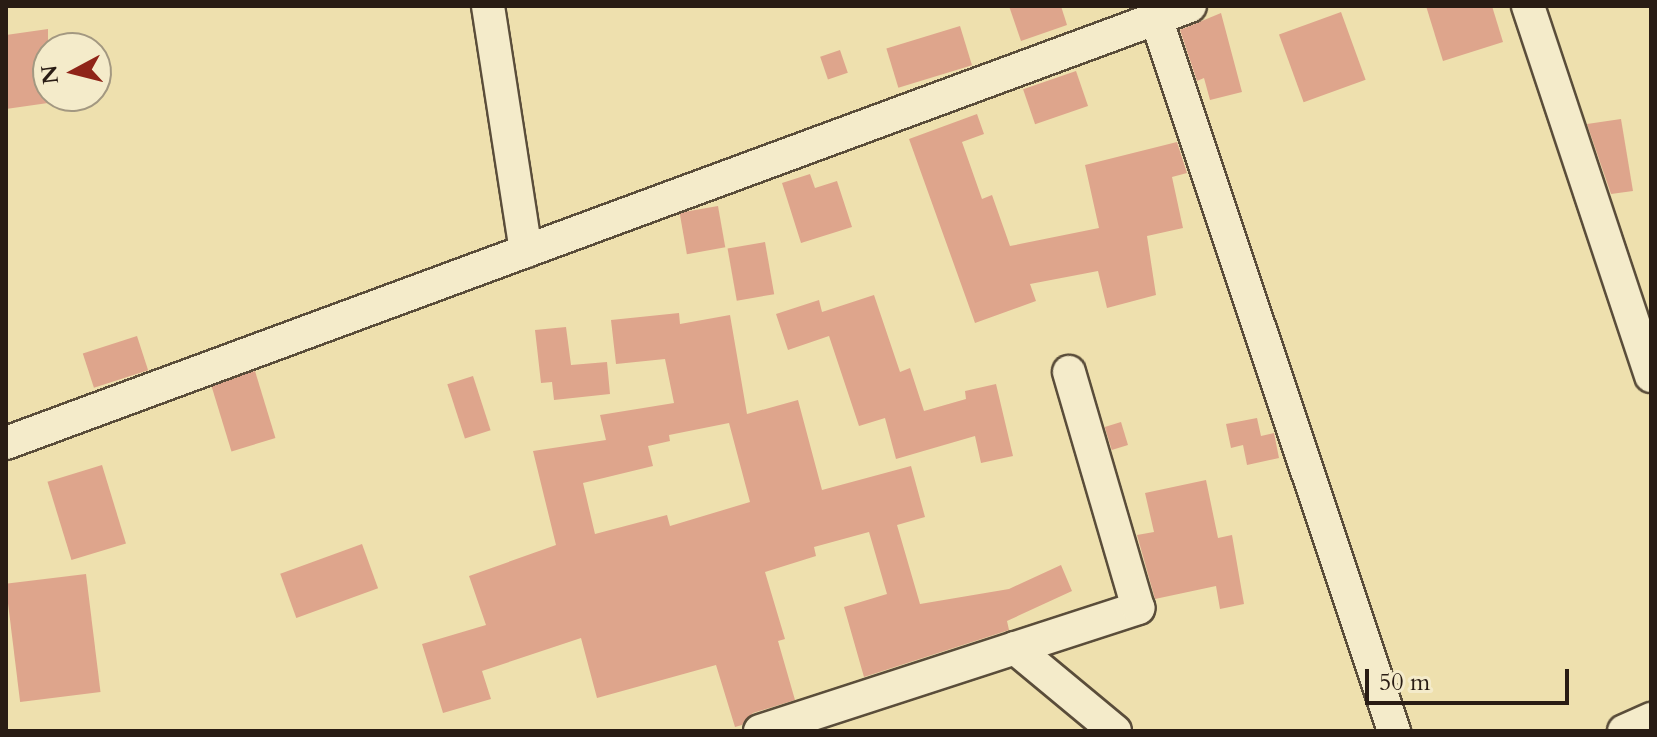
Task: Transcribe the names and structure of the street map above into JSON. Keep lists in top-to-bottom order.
{
  "scale_bar": "50 m",
  "north": "left"
}
